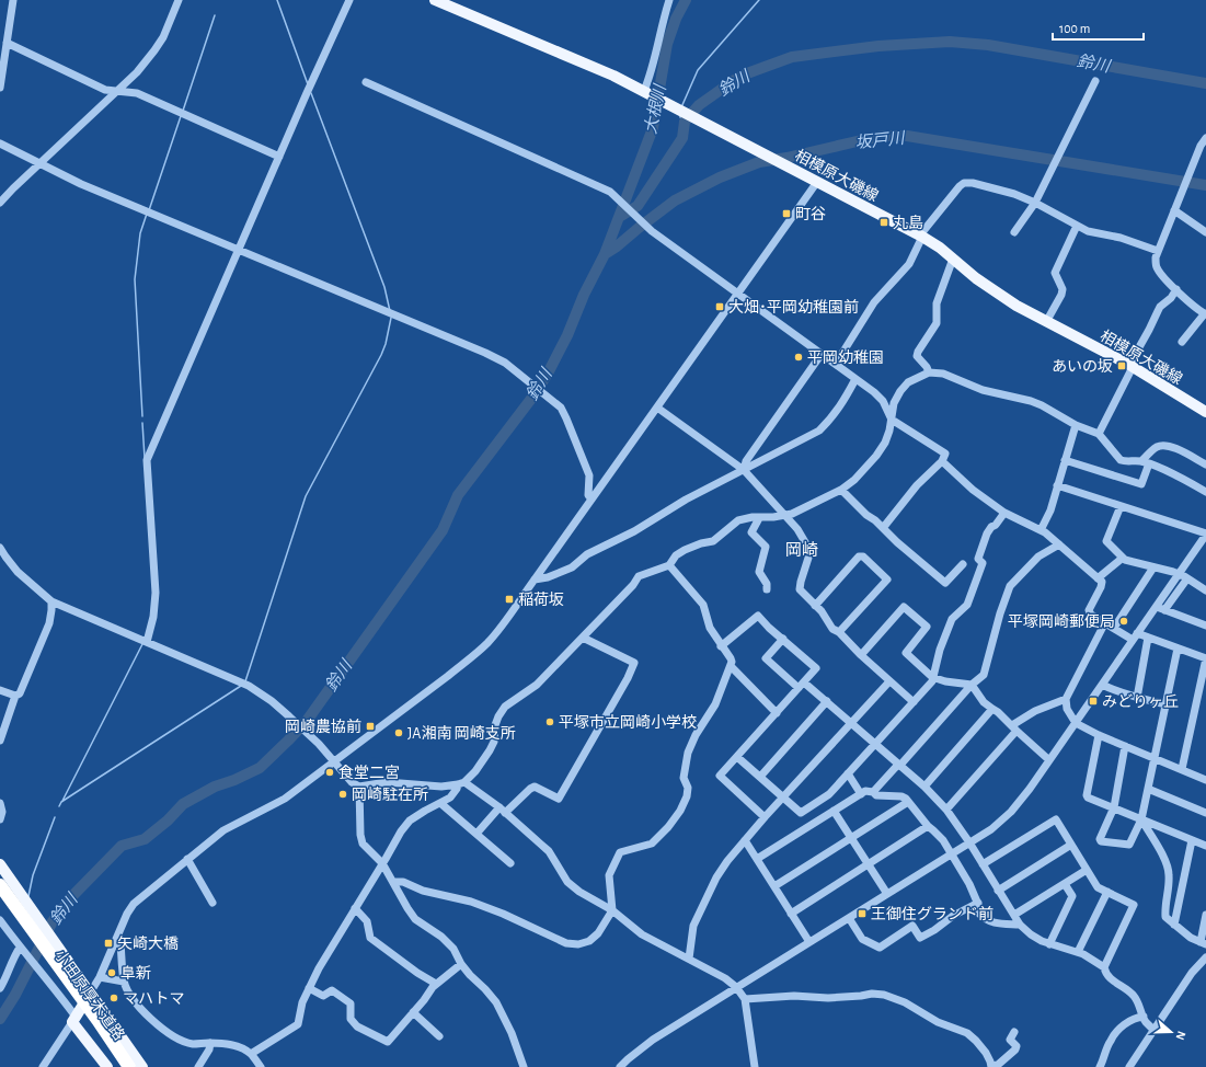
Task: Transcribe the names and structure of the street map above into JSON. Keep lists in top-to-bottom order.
{
  "streets": {
    "highway": ["小田原厚木道路"],
    "main road": ["相模原大磯線"]
  },
  "districts": ["岡崎"],
  "water": ["鈴川", "大根川", "坂戸川"],
  "places": {
    "transit": [
      "町谷",
      "丸島",
      "大畑･平岡幼稚園前",
      "あいの坂",
      "稲荷坂",
      "みどりヶ丘",
      "岡崎農協前",
      "王御住グランド前",
      "矢崎大橋"
    ],
    "other": [
      "平岡幼稚園",
      "平塚岡崎郵便局",
      "平塚市立岡崎小学校",
      "JA湘南 岡崎支所",
      "食堂二宮",
      "岡崎駐在所",
      "阜新",
      "マハトマ"
    ]
  },
  "scale_bar": "100 m",
  "north": "right"
}
